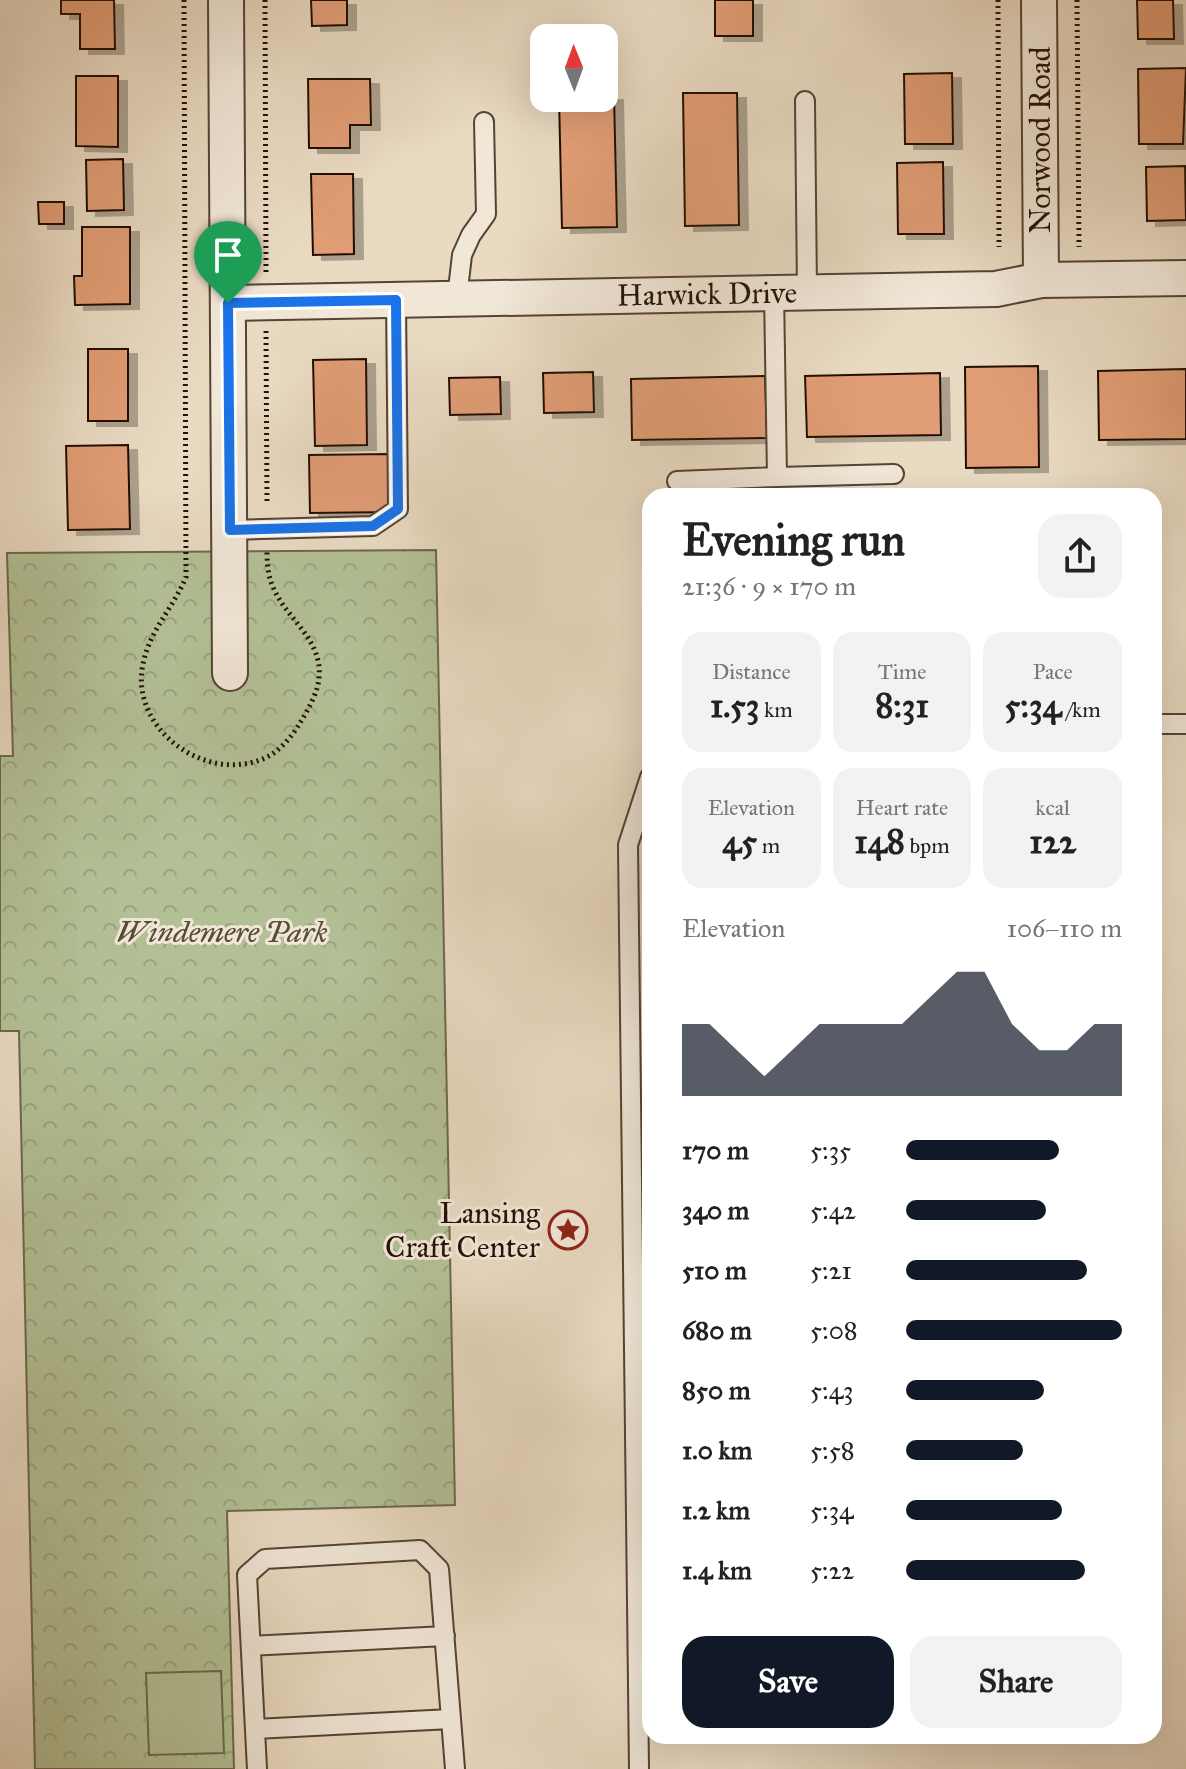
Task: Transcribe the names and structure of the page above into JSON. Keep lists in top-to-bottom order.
{
  "streets": {
    "street": ["Norwood Road", "Harwick Drive"]
  },
  "crossings": [
    ["Norwood Road", "Harwick Drive"]
  ],
  "parks": ["Windemere Park"],
  "places": {
    "place": ["Lansing Craft Center"]
  },
  "north": "top",
  "page": {
    "heading": ["Evening run", "21:36 · 9 × 170 m"],
    "stats": [
      ["Distance", "1.53 km"],
      ["Time", "8:31"],
      ["Pace", "5:34 /km"],
      ["Elevation", "45 m"],
      ["Heart rate", "148 bpm"],
      ["kcal", "122"]
    ],
    "chart": ["Elevation", "106–110 m"],
    "list": [
      {
        "name": "170 m",
        "note": "5:35"
      },
      {
        "name": "340 m",
        "note": "5:42"
      },
      {
        "name": "510 m",
        "note": "5:21"
      },
      {
        "name": "680 m",
        "note": "5:08"
      },
      {
        "name": "850 m",
        "note": "5:43"
      },
      {
        "name": "1.0 km",
        "note": "5:58"
      },
      {
        "name": "1.2 km",
        "note": "5:34"
      },
      {
        "name": "1.4 km",
        "note": "5:22"
      }
    ],
    "buttons": ["Save", "Share"]
  }
}
